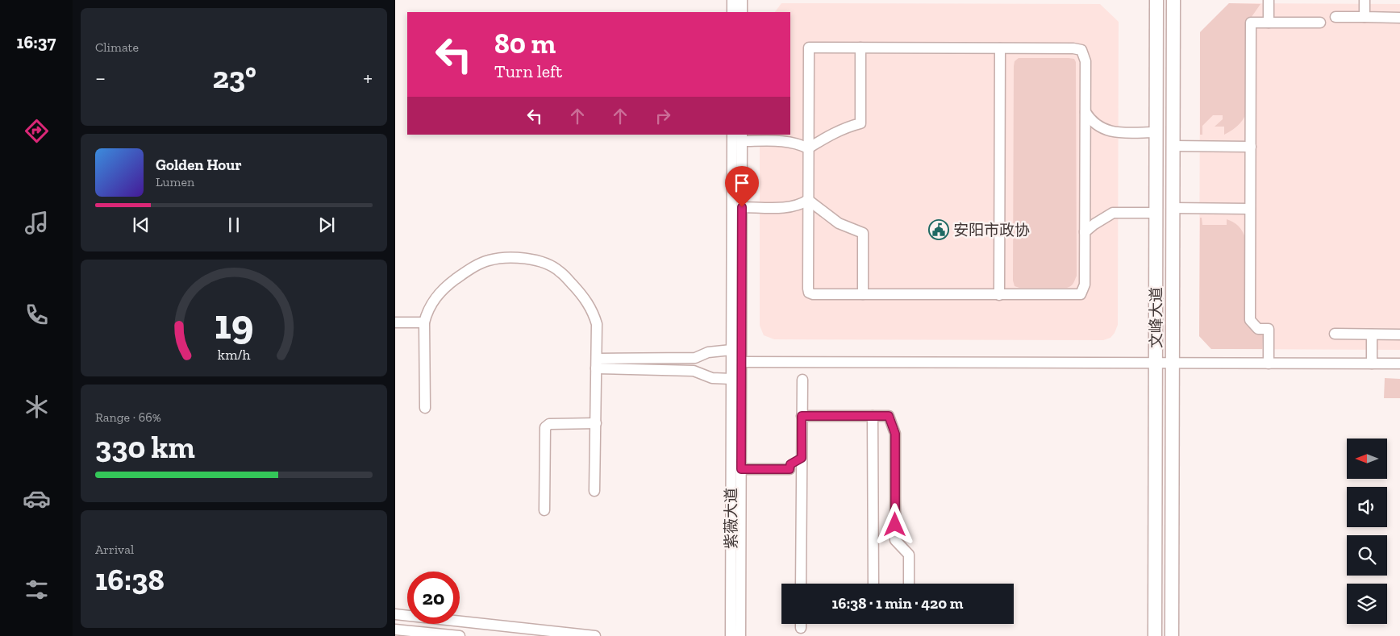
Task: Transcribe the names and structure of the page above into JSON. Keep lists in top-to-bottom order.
{
  "streets": {
    "main road": ["文峰大道"],
    "street": ["紫薇大道"]
  },
  "places": {
    "public building": ["安阳市政协"]
  },
  "north": "left",
  "page": {
    "tabs": "16:37",
    "tile": [
      "Climate",
      ["Range · 66%", "330 km"],
      ["Arrival", "16:38"]
    ],
    "turn": ["80 m", "Turn left"],
    "heat": ["−", "23°", "+"],
    "song": ["Golden Hour", "Lumen"],
    "limit": "20",
    "trip": "16:38 · 1 min · 420 m",
    "gauge": ["19", "km/h"]
  }
}
